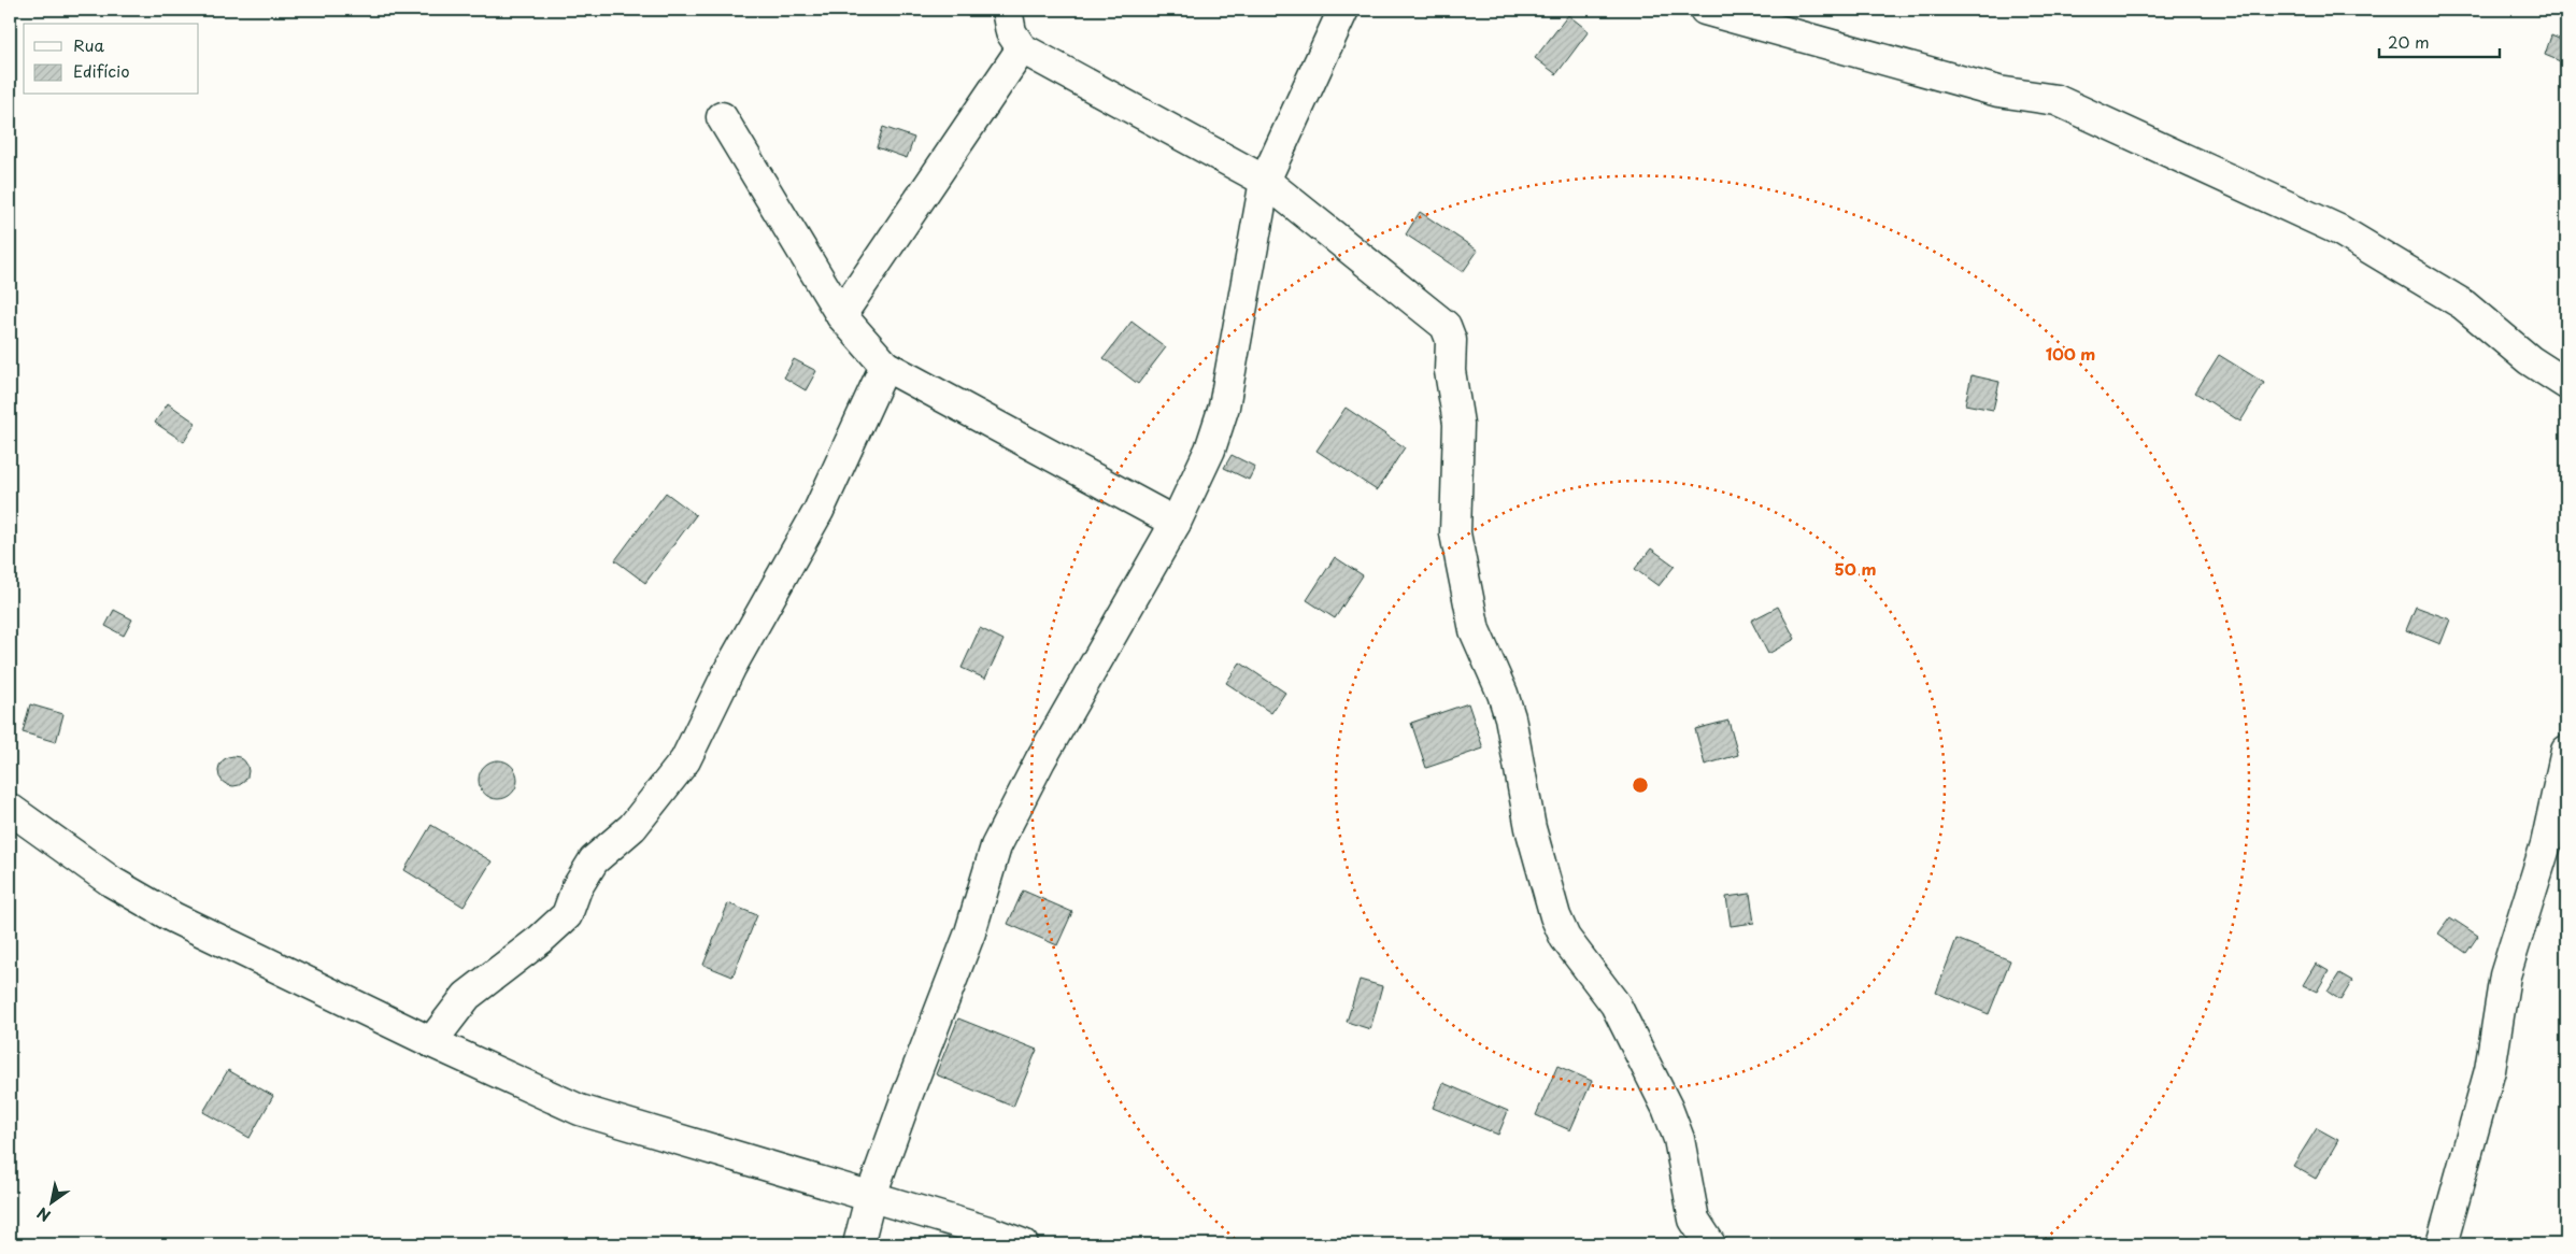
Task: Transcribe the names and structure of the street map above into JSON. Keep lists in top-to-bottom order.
{
  "legend": ["Rua", "Edifício"],
  "scale_bar": "20 m",
  "north": "bottom left",
  "rings": ["100 m", "50 m"]
}
